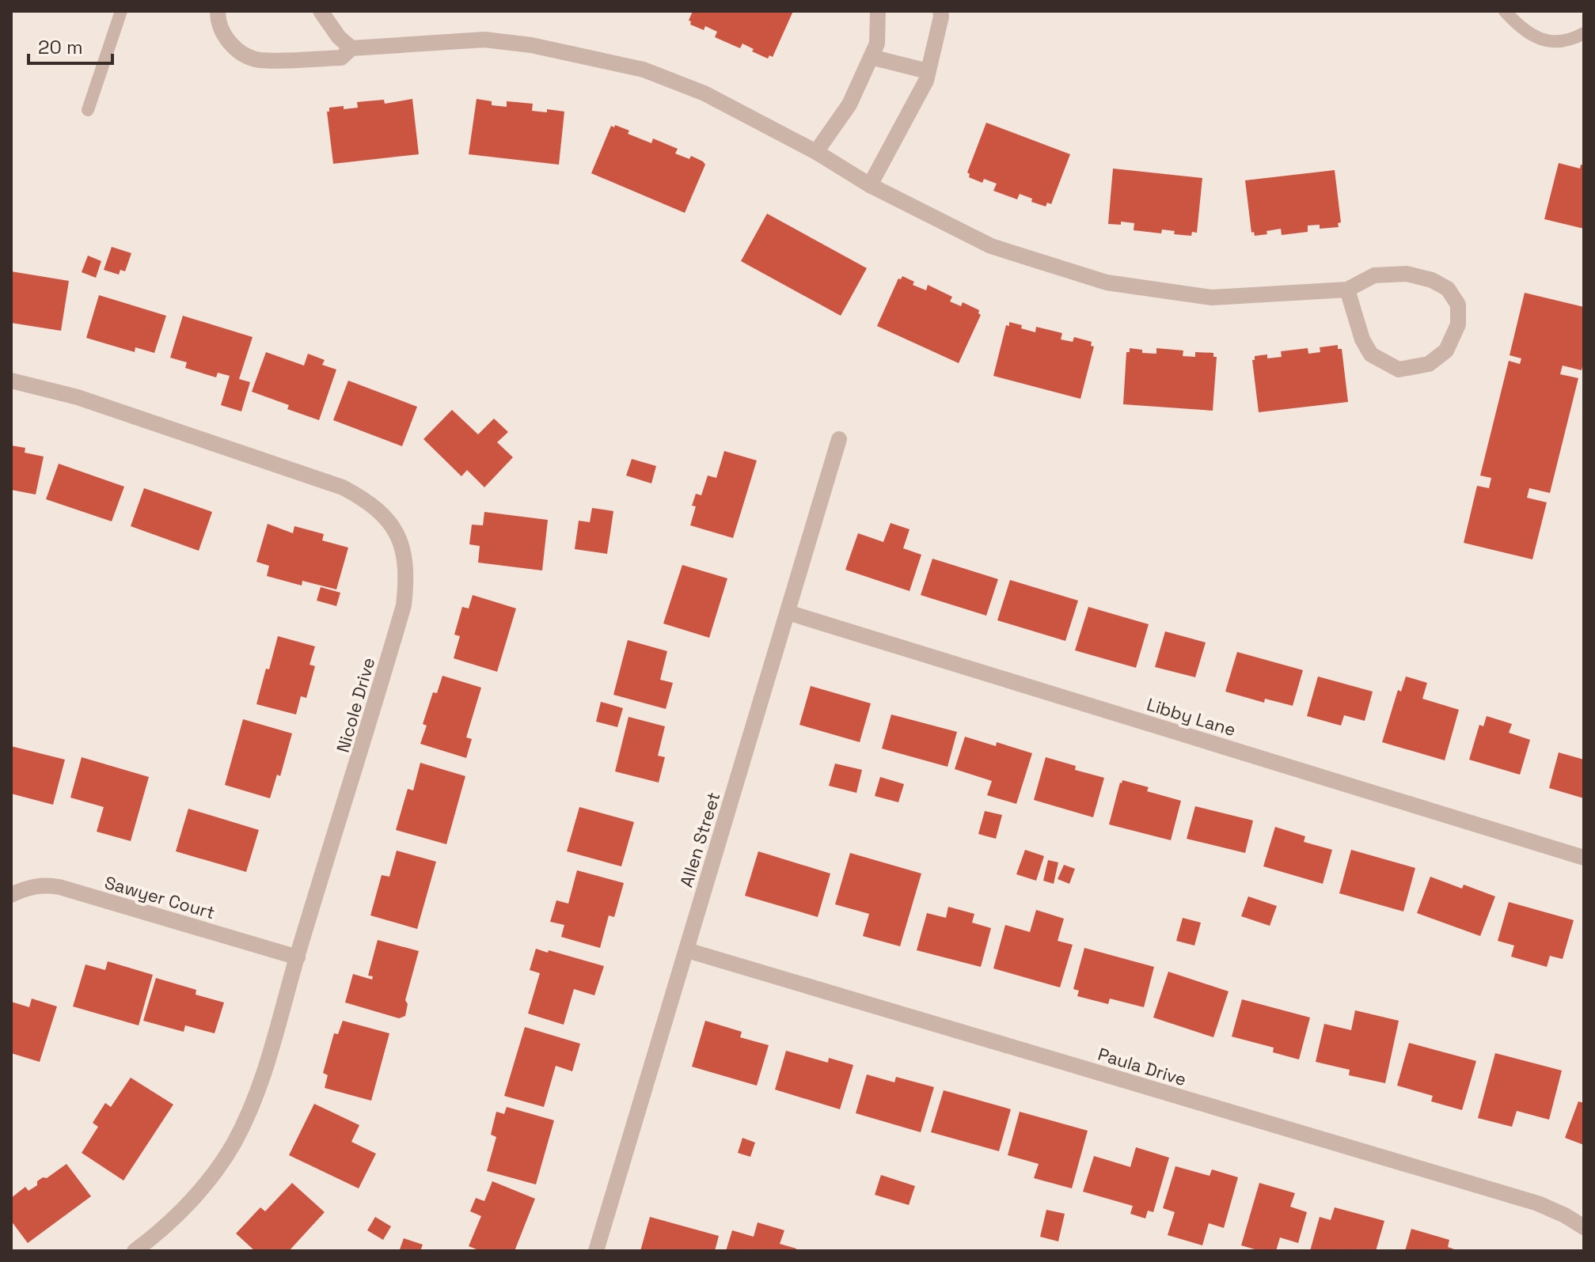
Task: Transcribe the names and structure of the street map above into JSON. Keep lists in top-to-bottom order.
{
  "streets": {
    "street": [
      "Nicole Drive",
      "Libby Lane",
      "Allen Street",
      "Sawyer Court",
      "Paula Drive"
    ]
  },
  "crossings": [
    ["Nicole Drive", "Sawyer Court"],
    ["Libby Lane", "Allen Street"],
    ["Allen Street", "Paula Drive"]
  ],
  "scale_bar": "20 m"
}
